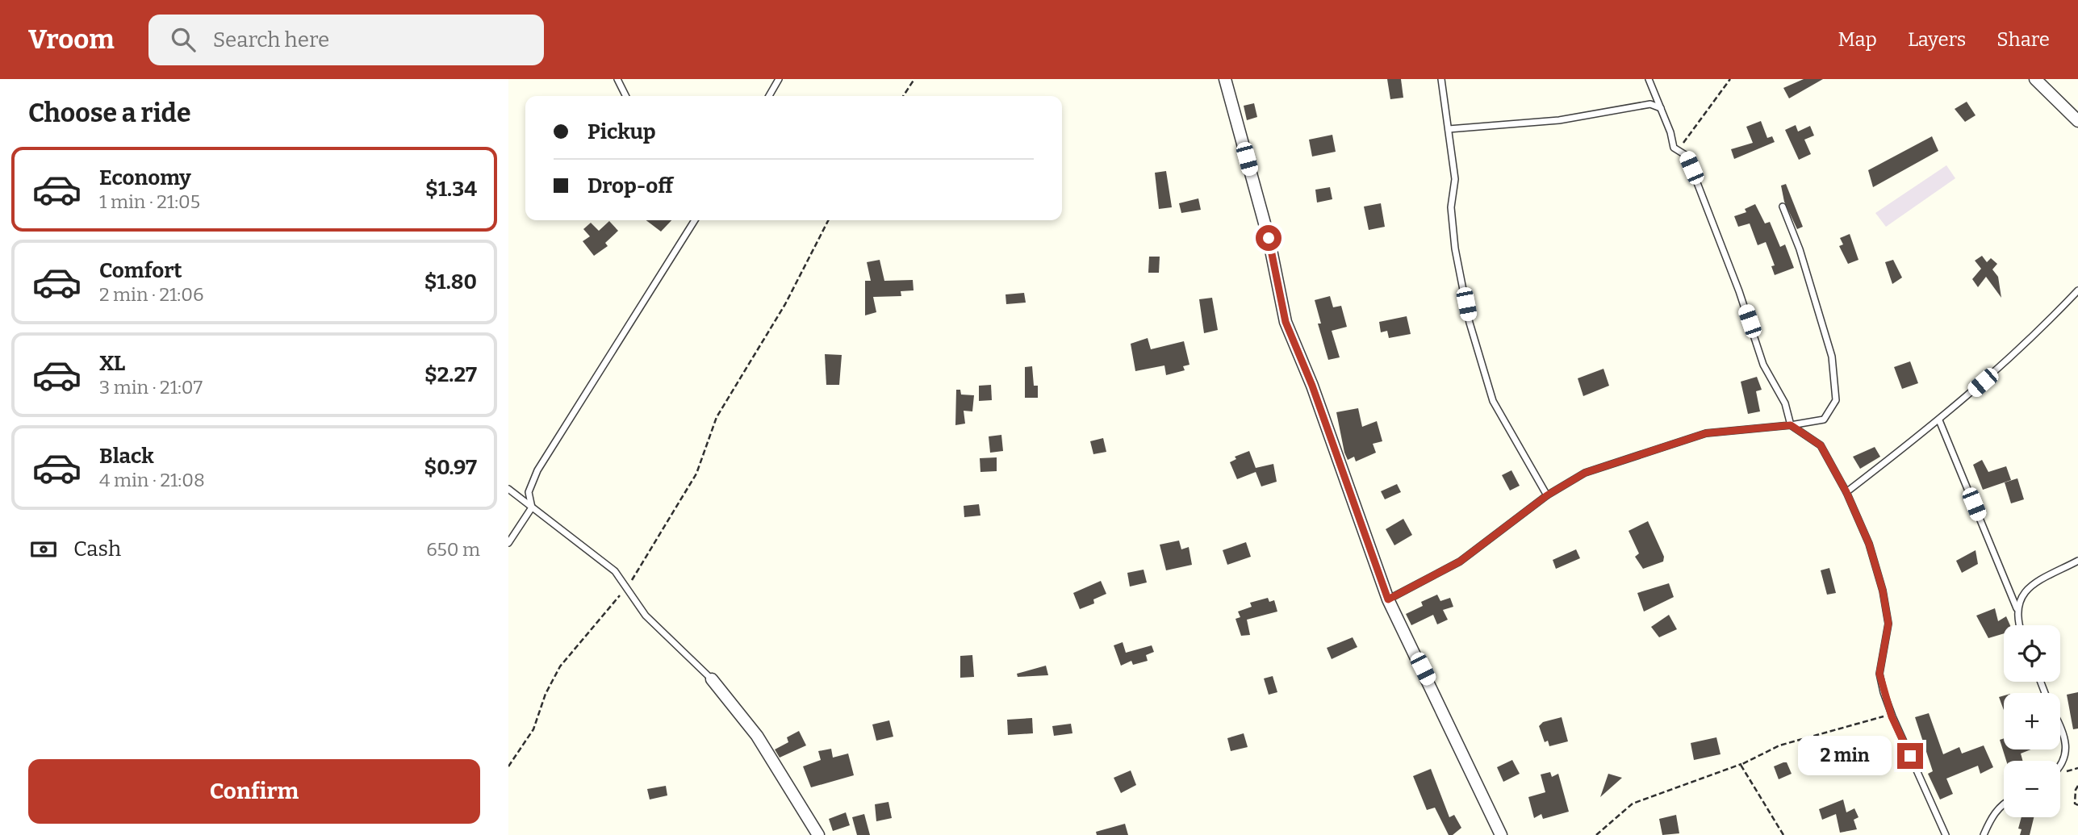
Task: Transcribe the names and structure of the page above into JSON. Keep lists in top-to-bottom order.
{
  "page": {
    "header": "Vroom",
    "search": "Search here",
    "nav": ["Map", "Layers", "Share"],
    "heading": "Choose a ride",
    "banner": ["Pickup", "Drop-off"],
    "list": [
      {
        "name": "Economy",
        "note": "1 min · 21:05",
        "value": "$1.34"
      },
      {
        "name": "Comfort",
        "note": "2 min · 21:06",
        "value": "$1.80"
      },
      {
        "name": "XL",
        "note": "3 min · 21:07",
        "value": "$2.27"
      },
      {
        "name": "Black",
        "note": "4 min · 21:08",
        "value": "$0.97"
      }
    ],
    "pay": ["Cash", "650 m"],
    "map_buttons": ["+", "−"],
    "bubble": "2 min",
    "buttons": "Confirm"
  }
}
